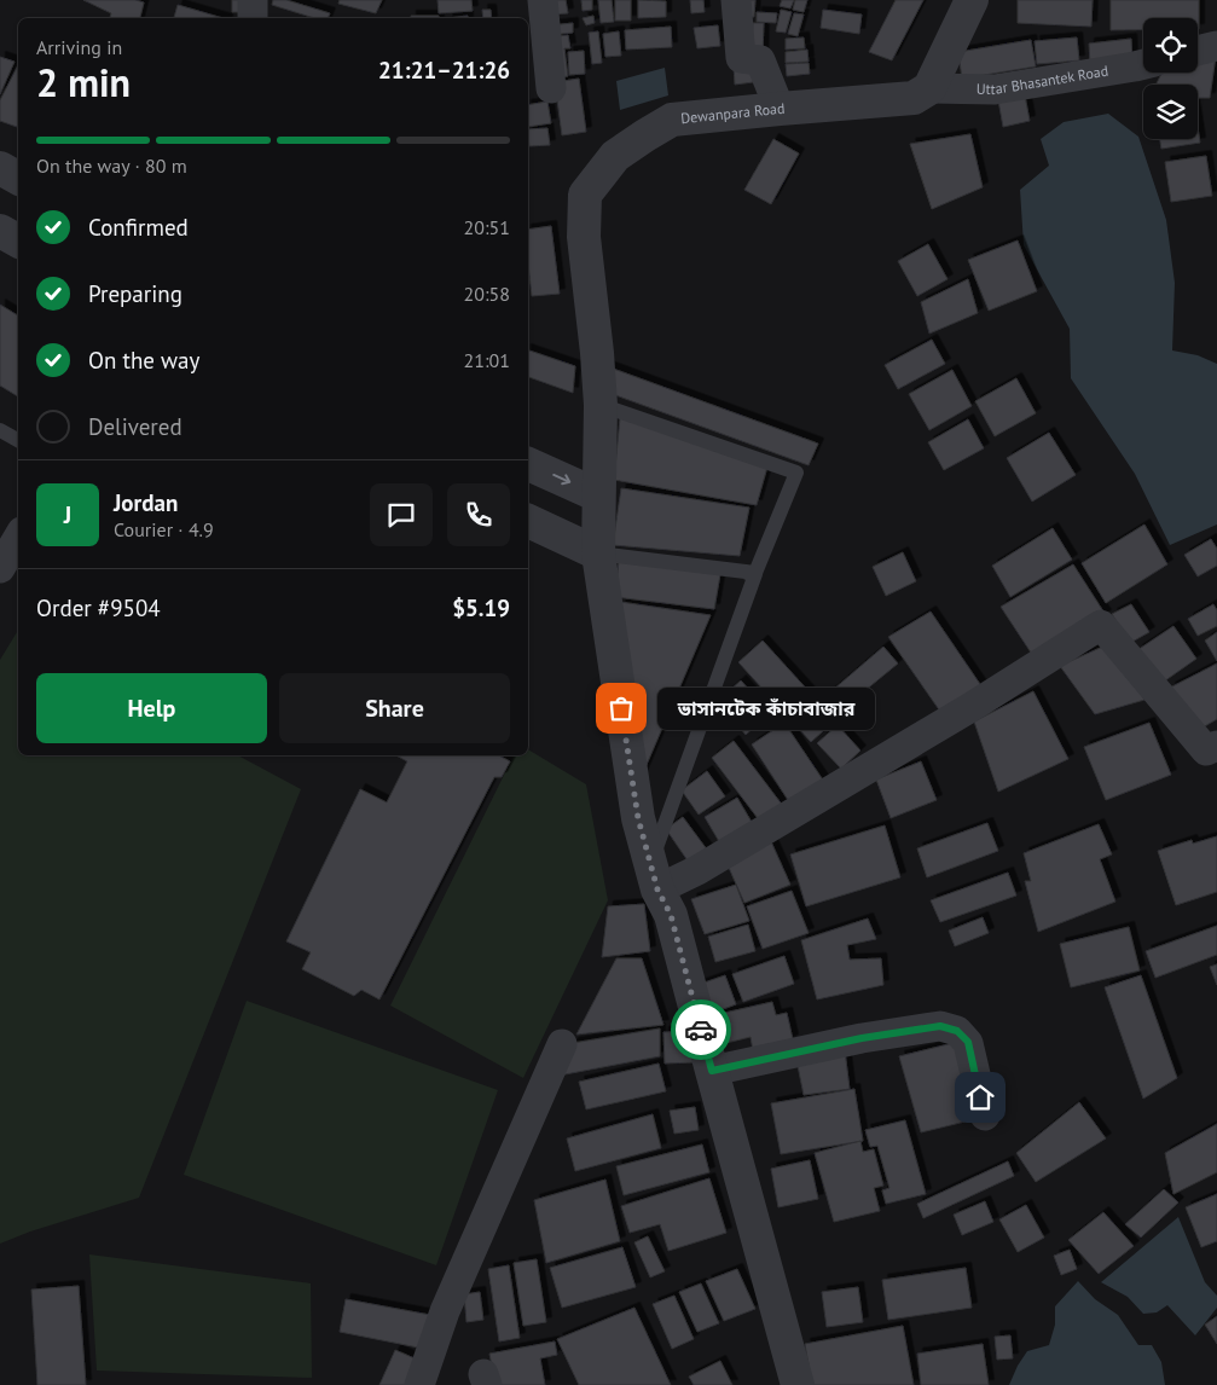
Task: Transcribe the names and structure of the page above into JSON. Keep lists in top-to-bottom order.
{
  "streets": {
    "street": ["Uttar Bhasantek Road", "Dewanpara Road"]
  },
  "crossings": [
    ["Uttar Bhasantek Road", "Dewanpara Road"]
  ],
  "places": ["ভাসানটেক কাঁচাবাজার"],
  "page": {
    "heading": ["2 min", "Arriving in", "21:21–21:26"],
    "panel": [
      "Jordan",
      "Courier · 4.9",
      "Order #9504",
      "$5.19"
    ],
    "bar": "On the way · 80 m",
    "list": [
      ["Confirmed", "20:51"],
      ["Preparing", "20:58"],
      ["On the way", "21:01"],
      "Delivered"
    ],
    "round": "J",
    "buttons": ["Help", "Share"],
    "bubble": "ভাসানটেক কাঁচাবাজার"
  }
}
